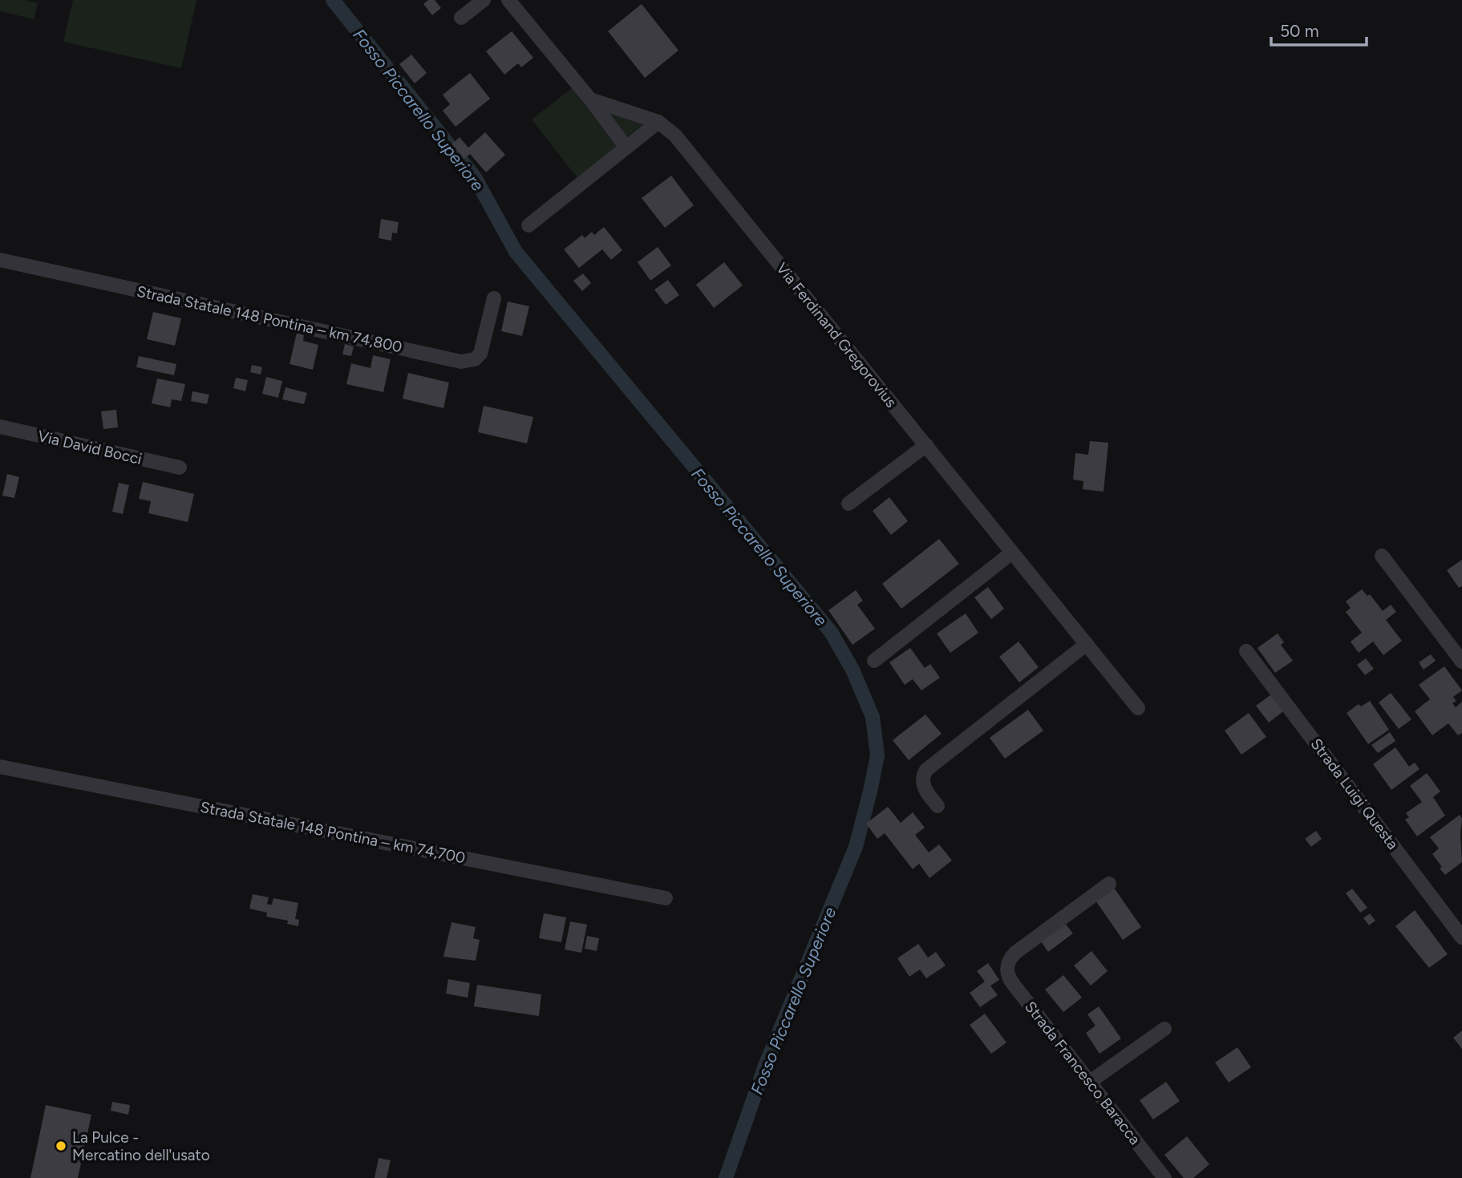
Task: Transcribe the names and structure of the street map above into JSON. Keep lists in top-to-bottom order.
{
  "streets": {
    "street": [
      "Strada Statale 148 Pontina – km 74,800",
      "Via Ferdinand Gregorovius",
      "Via David Bocci",
      "Strada Luigi Questa",
      "Strada Statale 148 Pontina – km 74,700",
      "Strada Francesco Baracca"
    ]
  },
  "water": ["Fosso Piccarello Superiore"],
  "places": ["La Pulce - Mercatino dell'usato"],
  "scale_bar": "50 m"
}
